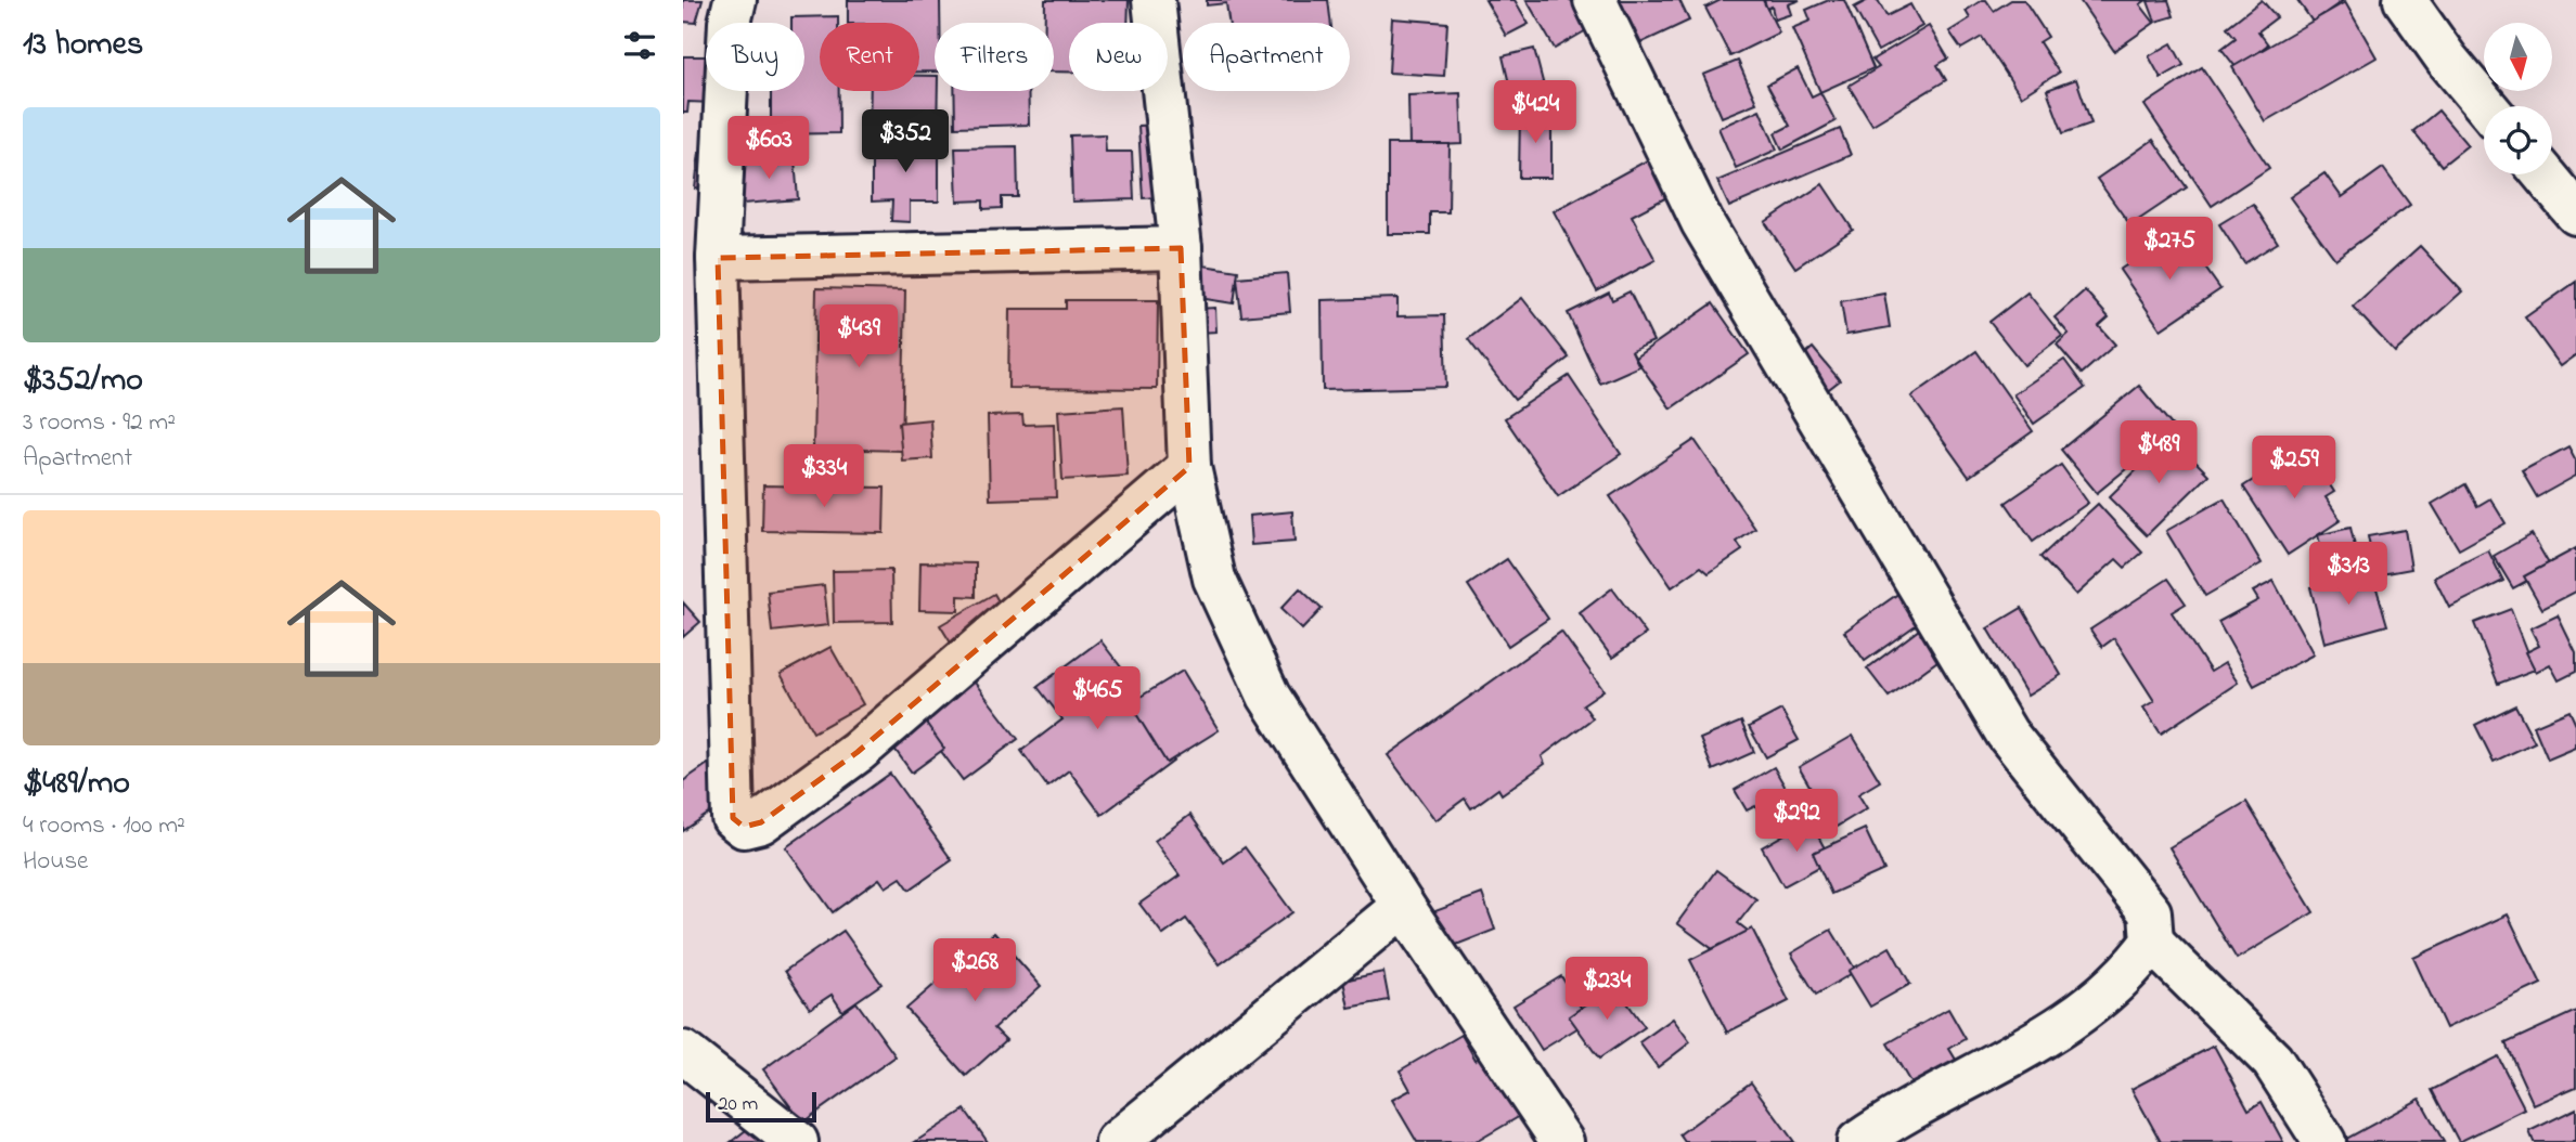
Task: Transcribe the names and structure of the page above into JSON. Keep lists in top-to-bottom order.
{
  "scale_bar": "20 m",
  "north": "bottom",
  "page": {
    "heading": "13 homes",
    "chip": [
      "Buy",
      "Rent",
      "Filters",
      "New",
      "Apartment"
    ],
    "price": [
      "$424",
      "$352",
      "$603",
      "$275",
      "$439",
      "$489",
      "$259",
      "$334",
      "$313",
      "$465",
      "$292",
      "$268",
      "$234"
    ],
    "list": [
      {
        "name": "$352/mo",
        "note": "3 rooms · 92 m² · Apartment"
      },
      {
        "name": "$489/mo",
        "note": "4 rooms · 100 m² · House"
      }
    ],
    "scale": "20 m"
  }
}
